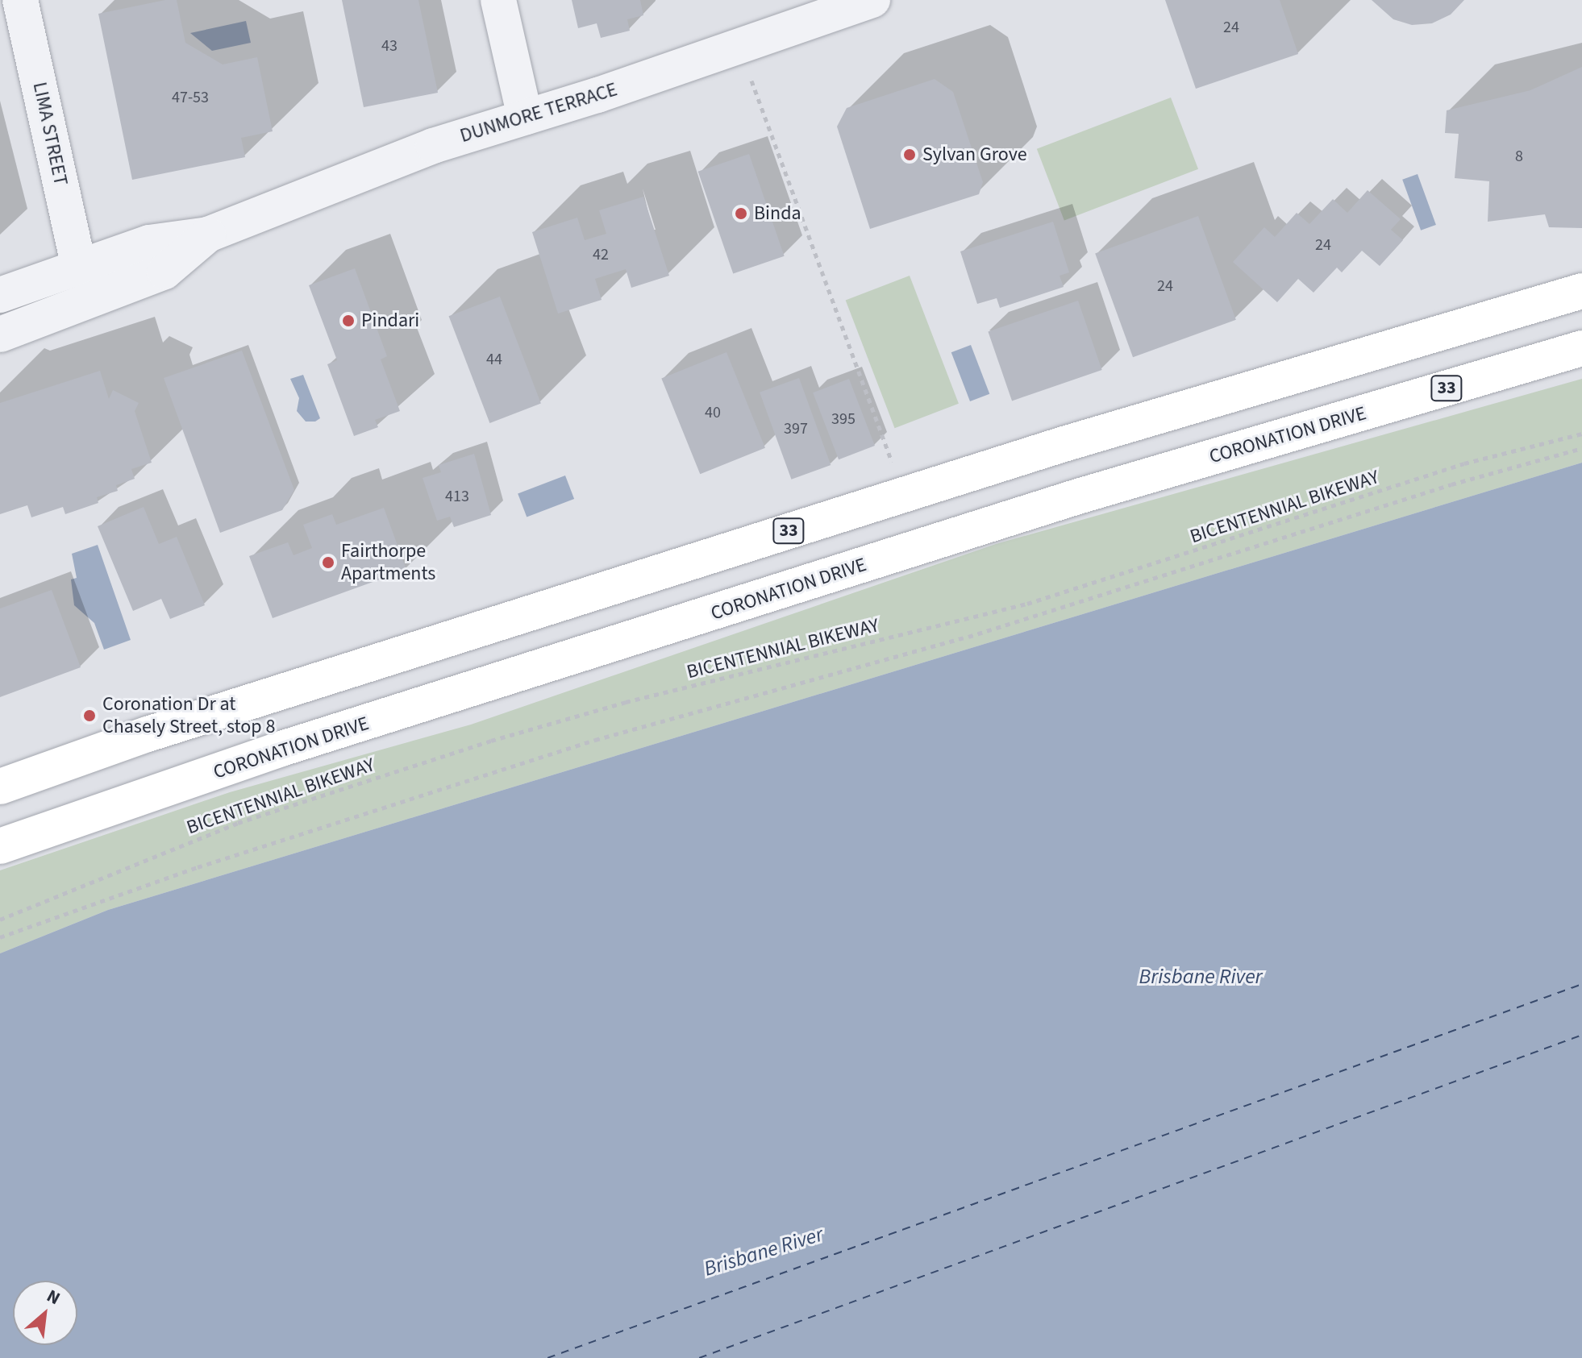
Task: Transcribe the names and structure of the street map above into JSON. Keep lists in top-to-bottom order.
{
  "streets": {
    "highway": ["33", "CORONATION DRIVE"],
    "street": ["DUNMORE TERRACE", "LIMA STREET"],
    "path": ["BICENTENNIAL BIKEWAY"]
  },
  "crossings": [
    ["DUNMORE TERRACE", "LIMA STREET"]
  ],
  "water": ["Brisbane River"],
  "places": [
    "Sylvan Grove",
    "Binda",
    "Pindari",
    "Fairthorpe Apartments",
    "Coronation Dr at Chasely Street, stop 8"
  ],
  "house_numbers": [
    "24",
    "43",
    "47-53",
    "8",
    "24",
    "42",
    "24",
    "44",
    "40",
    "395",
    "397",
    "413"
  ],
  "north": "top right"
}
